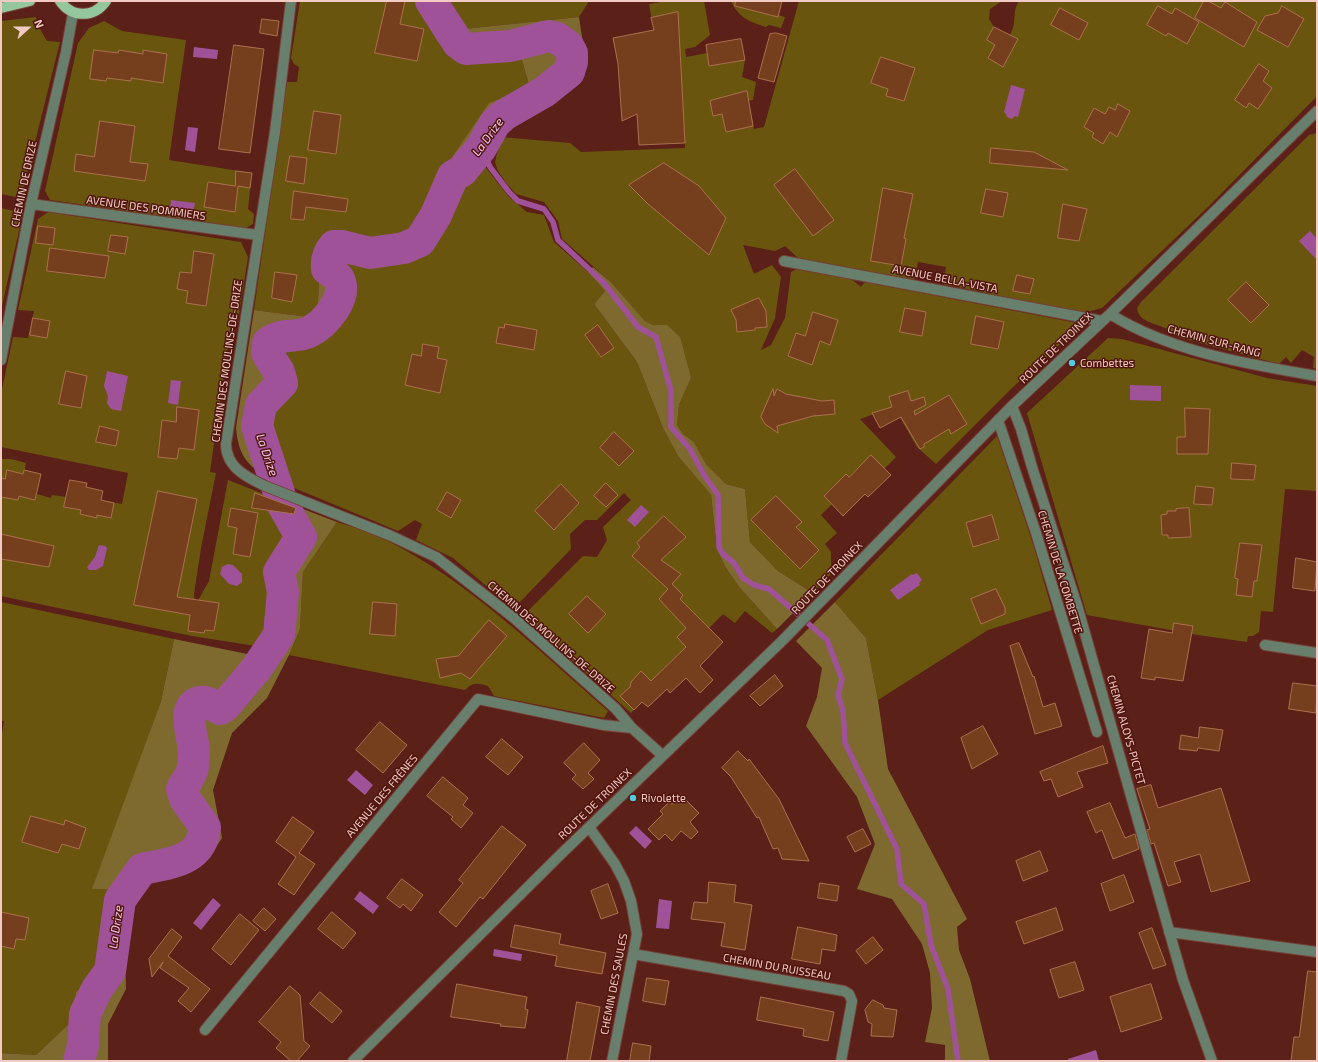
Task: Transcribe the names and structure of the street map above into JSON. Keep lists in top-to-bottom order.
{
  "streets": {
    "street": [
      "CHEMIN DE DRIZE",
      "AVENUE DES POMMIERS",
      "AVENUE BELLA-VISTA",
      "CHEMIN SUR-RANG",
      "ROUTE DE TROINEX",
      "CHEMIN DES MOULINS-DE-DRIZE",
      "CHEMIN DE LA COMBETTE",
      "CHEMIN ALOYS-PICTET",
      "AVENUE DES FRÊNES",
      "CHEMIN DU RUISSEAU",
      "CHEMIN DES SAULES"
    ]
  },
  "crossings": [
    ["CHEMIN DE DRIZE", "AVENUE DES POMMIERS"],
    ["AVENUE DES POMMIERS", "CHEMIN DES MOULINS-DE-DRIZE"],
    ["AVENUE BELLA-VISTA", "ROUTE DE TROINEX"],
    ["CHEMIN SUR-RANG", "ROUTE DE TROINEX"],
    ["ROUTE DE TROINEX", "CHEMIN DES MOULINS-DE-DRIZE"],
    ["ROUTE DE TROINEX", "CHEMIN DE LA COMBETTE"],
    ["ROUTE DE TROINEX", "CHEMIN ALOYS-PICTET"],
    ["ROUTE DE TROINEX", "CHEMIN DES SAULES"],
    ["CHEMIN DES MOULINS-DE-DRIZE", "AVENUE DES FRÊNES"],
    ["CHEMIN DU RUISSEAU", "CHEMIN DES SAULES"]
  ],
  "water": ["La Drize"],
  "places": ["Combettes", "Rivolette"],
  "north": "right"
}
